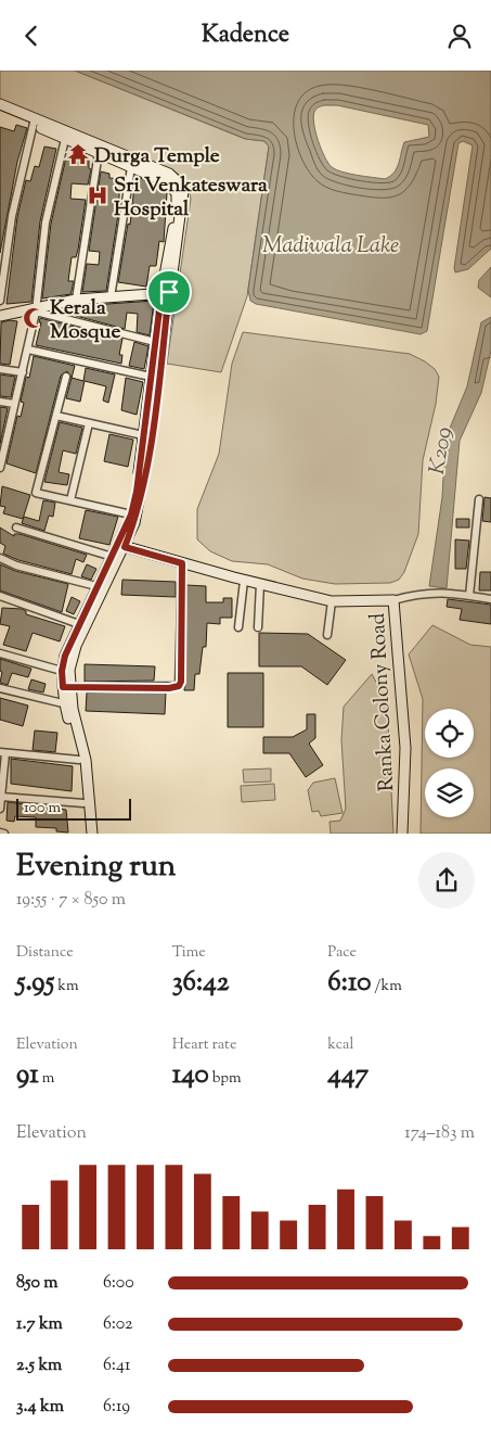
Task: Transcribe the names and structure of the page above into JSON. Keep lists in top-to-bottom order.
{
  "streets": {
    "main road": ["Ranka Colony Road"]
  },
  "water": ["Madiwala Lake", "K209"],
  "places": {
    "temple": ["Durga Temple"],
    "hospital": ["Sri Venkateswara Hospital"],
    "mosque": ["Kerala Mosque"]
  },
  "scale_bar": "100 m",
  "page": {
    "header": "Kadence",
    "scale": "100 m",
    "heading": ["Evening run", "19:55 · 7 × 850 m"],
    "stats": [
      ["Distance", "5.95 km"],
      ["Time", "36:42"],
      ["Pace", "6:10 /km"],
      ["Elevation", "91 m"],
      ["Heart rate", "140 bpm"],
      ["kcal", "447"]
    ],
    "chart": ["Elevation", "174–183 m"],
    "list": [
      {
        "name": "850 m",
        "note": "6:00"
      },
      {
        "name": "1.7 km",
        "note": "6:02"
      },
      {
        "name": "2.5 km",
        "note": "6:41"
      },
      {
        "name": "3.4 km",
        "note": "6:19"
      }
    ]
  }
}
